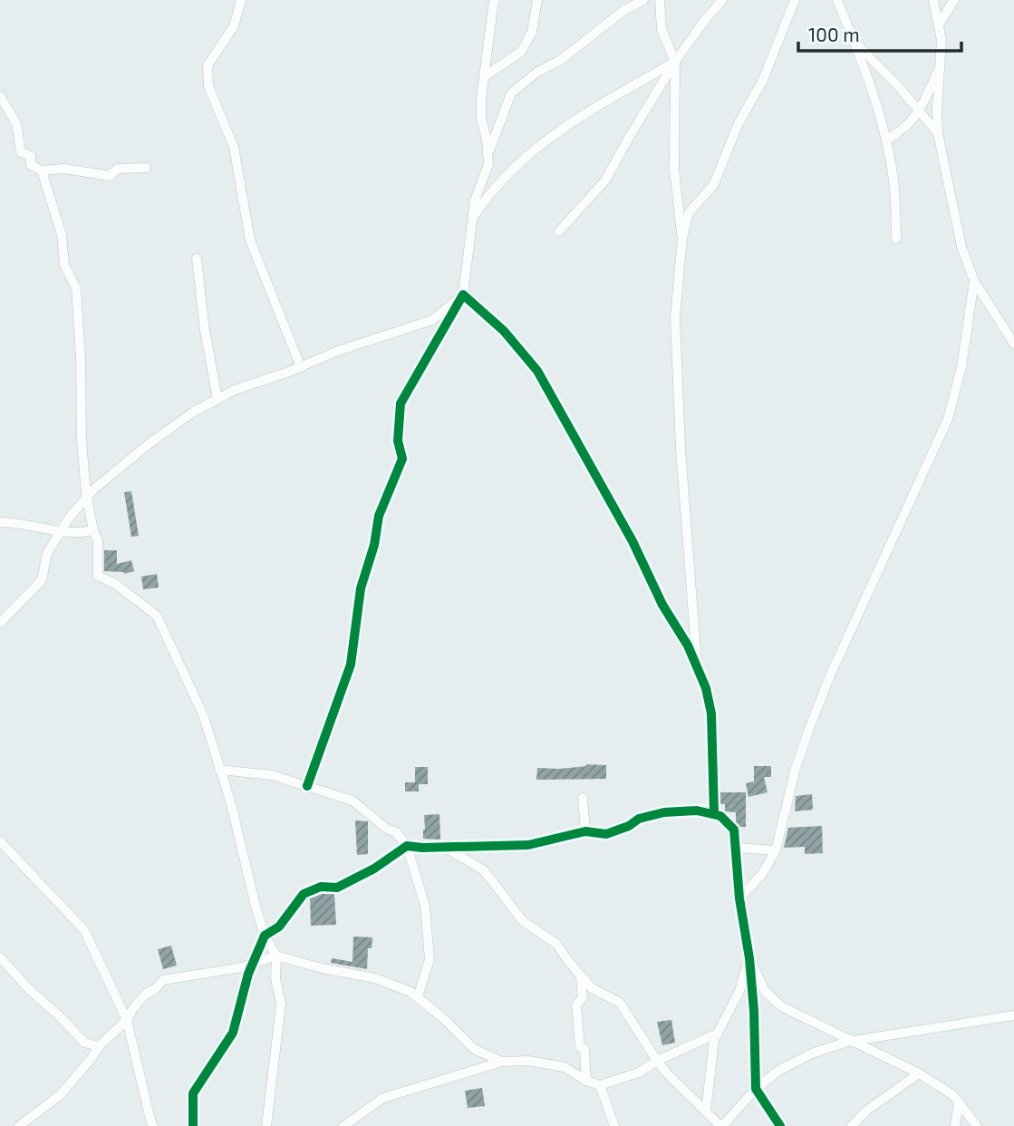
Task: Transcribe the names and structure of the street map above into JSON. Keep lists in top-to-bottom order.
{
  "scale_bar": "100 m"
}
